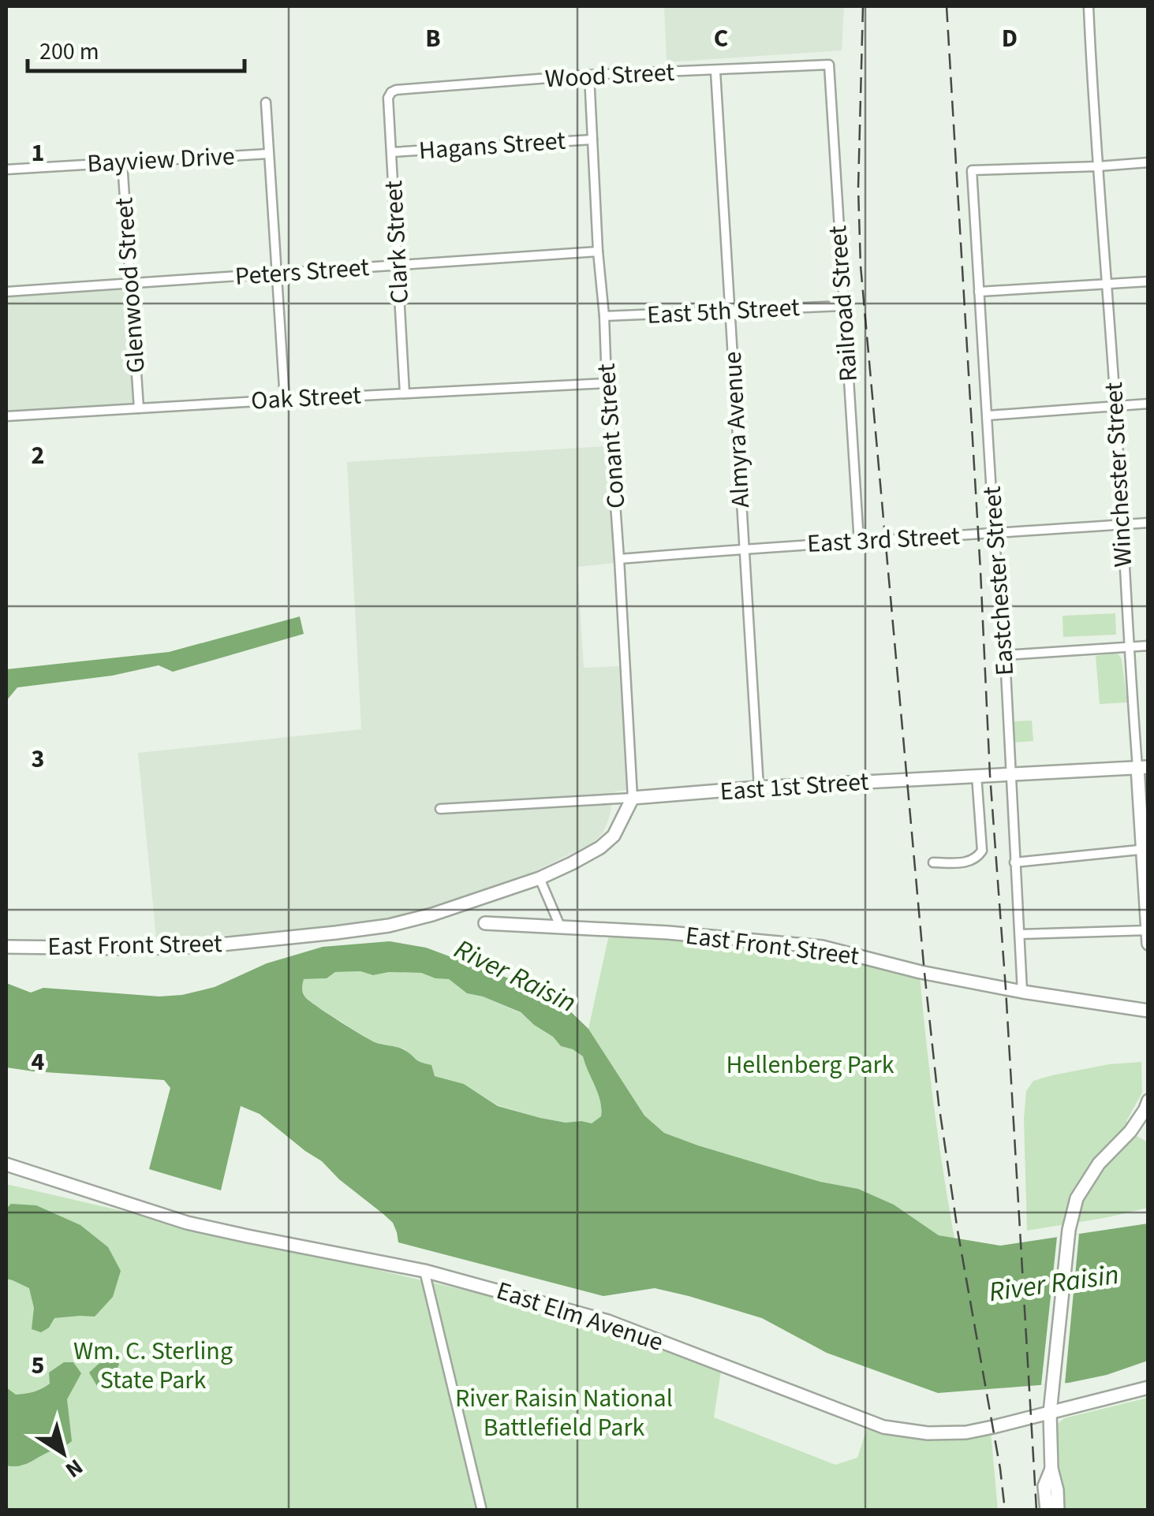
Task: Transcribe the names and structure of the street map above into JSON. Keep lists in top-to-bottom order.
{
  "streets": {
    "street": [
      "Wood Street",
      "Hagans Street",
      "Bayview Drive",
      "Clark Street",
      "Peters Street",
      "Glenwood Street",
      "Railroad Street",
      "East 5th Street",
      "Oak Street",
      "Almyra Avenue",
      "Conant Street",
      "Winchester Street",
      "East 3rd Street",
      "Eastchester Street",
      "East 1st Street",
      "East Front Street",
      "East Elm Avenue"
    ]
  },
  "crossings": [
    ["Wood Street", "Clark Street"],
    ["Wood Street", "Railroad Street"],
    ["Wood Street", "Almyra Avenue"],
    ["Wood Street", "Conant Street"],
    ["Hagans Street", "Clark Street"],
    ["Hagans Street", "Conant Street"],
    ["Bayview Drive", "Glenwood Street"],
    ["Clark Street", "Peters Street"],
    ["Clark Street", "Oak Street"],
    ["Peters Street", "Glenwood Street"],
    ["Peters Street", "Conant Street"],
    ["Glenwood Street", "Oak Street"],
    ["Railroad Street", "East 5th Street"],
    ["Railroad Street", "East 3rd Street"],
    ["East 5th Street", "Almyra Avenue"],
    ["East 5th Street", "Conant Street"],
    ["Oak Street", "Conant Street"],
    ["Almyra Avenue", "East 3rd Street"],
    ["Almyra Avenue", "East 1st Street"],
    ["Conant Street", "East 3rd Street"],
    ["Conant Street", "East 1st Street"],
    ["Conant Street", "East Front Street"],
    ["Winchester Street", "East 3rd Street"],
    ["Winchester Street", "Eastchester Street"],
    ["Winchester Street", "East 1st Street"],
    ["East 3rd Street", "Eastchester Street"],
    ["Eastchester Street", "East 1st Street"],
    ["Eastchester Street", "East Front Street"],
    ["East 1st Street", "East Front Street"]
  ],
  "water": ["River Raisin"],
  "parks": ["Hellenberg Park", "Wm. C. Sterling State Park", "River Raisin National Battlefield Park"],
  "scale_bar": "200 m",
  "north": "bottom right",
  "grid": {
    "columns": ["B", "C", "D"],
    "rows": [
      "1",
      "2",
      "3",
      "4",
      "5"
    ]
  }
}
